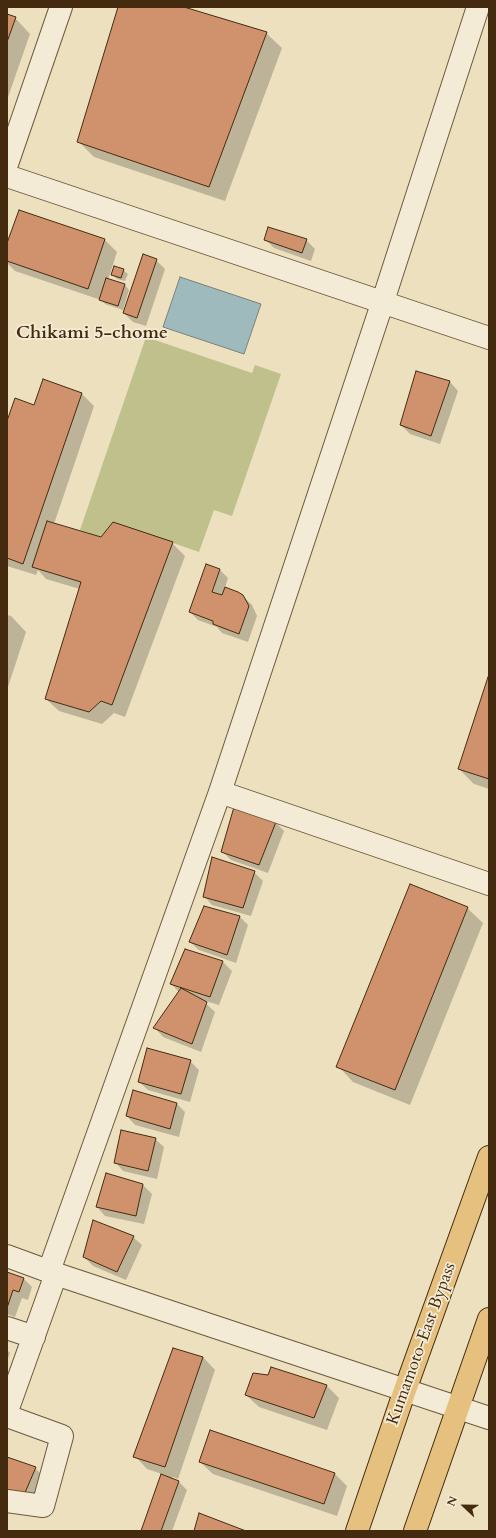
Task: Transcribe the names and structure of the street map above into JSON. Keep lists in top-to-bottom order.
{
  "streets": {
    "highway": ["Kumamoto-East Bypass"]
  },
  "districts": ["Chikami 5-chome"],
  "north": "left"
}
